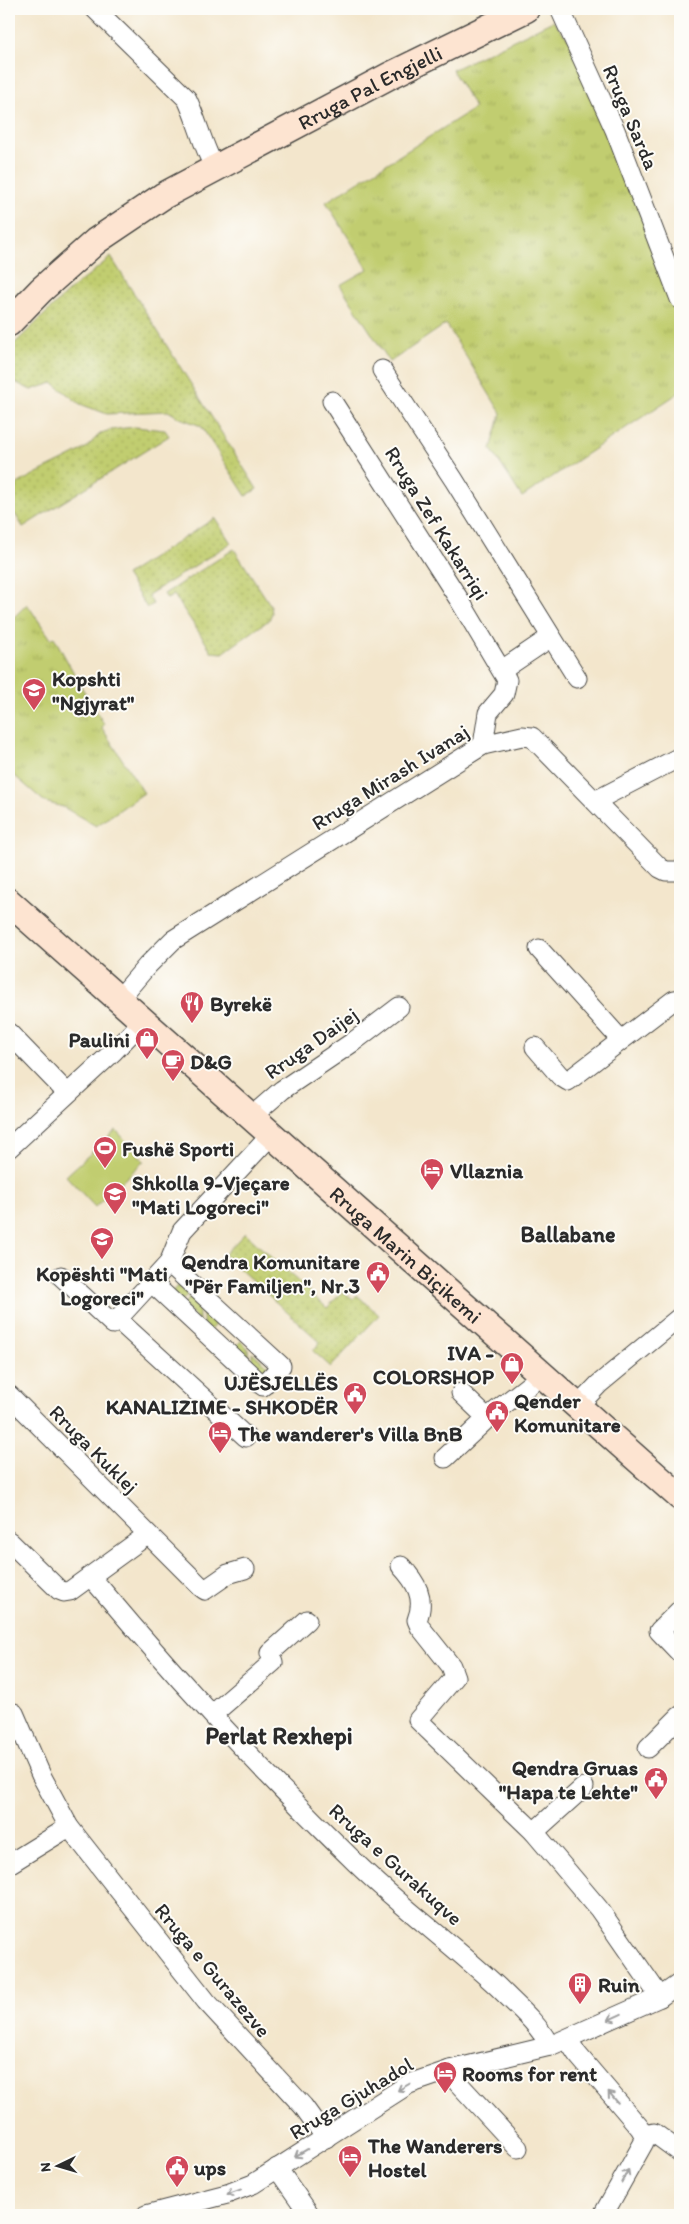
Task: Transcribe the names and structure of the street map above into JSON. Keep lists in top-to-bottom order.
{
  "streets": {
    "main road": ["Rruga Pal Engjelli", "Rruga Marin Biçikemi"],
    "street": [
      "Rruga Sarda",
      "Rruga Zef Kakarriqi",
      "Rruga Mirash Ivanaj",
      "Rruga Daijej",
      "Rruga Kuklej",
      "Rruga e Gurakuqve",
      "Rruga e Gurazezve",
      "Rruga Gjuhadol"
    ]
  },
  "crossings": [
    ["Rruga Zef Kakarriqi", "Rruga Mirash Ivanaj"],
    ["Rruga Mirash Ivanaj", "Rruga Marin Biçikemi"],
    ["Rruga Daijej", "Rruga Marin Biçikemi"],
    ["Rruga e Gurakuqve", "Rruga Gjuhadol"],
    ["Rruga e Gurazezve", "Rruga Gjuhadol"]
  ],
  "one_way": ["Rruga Gjuhadol"],
  "districts": ["Ballabane", "Perlat Rexhepi"],
  "places": {
    "school or university": ["Kopshti \"Ngjyrat\"", "Shkolla 9-Vjeçare \"Mati Logoreci\"", "Kopështi \"Mati Logoreci\""],
    "restaurant": ["Byrekë"],
    "shop": ["Paulini", "IVA - COLORSHOP"],
    "cafe": ["D&G"],
    "sports": ["Fushë Sporti"],
    "hotel": [
      "Vllaznia",
      "The wanderer's Villa BnB",
      "Rooms for rent",
      "The Wanderers Hostel"
    ],
    "public building": [
      "Qendra Komunitare \"Për Familjen\", Nr.3",
      "UJËSJELLËS KANALIZIME - SHKODËR",
      "Qender Komunitare",
      "Qendra Gruas \"Hapa te Lehte\"",
      "ups"
    ],
    "building": ["Ruin"]
  },
  "north": "left"
}
